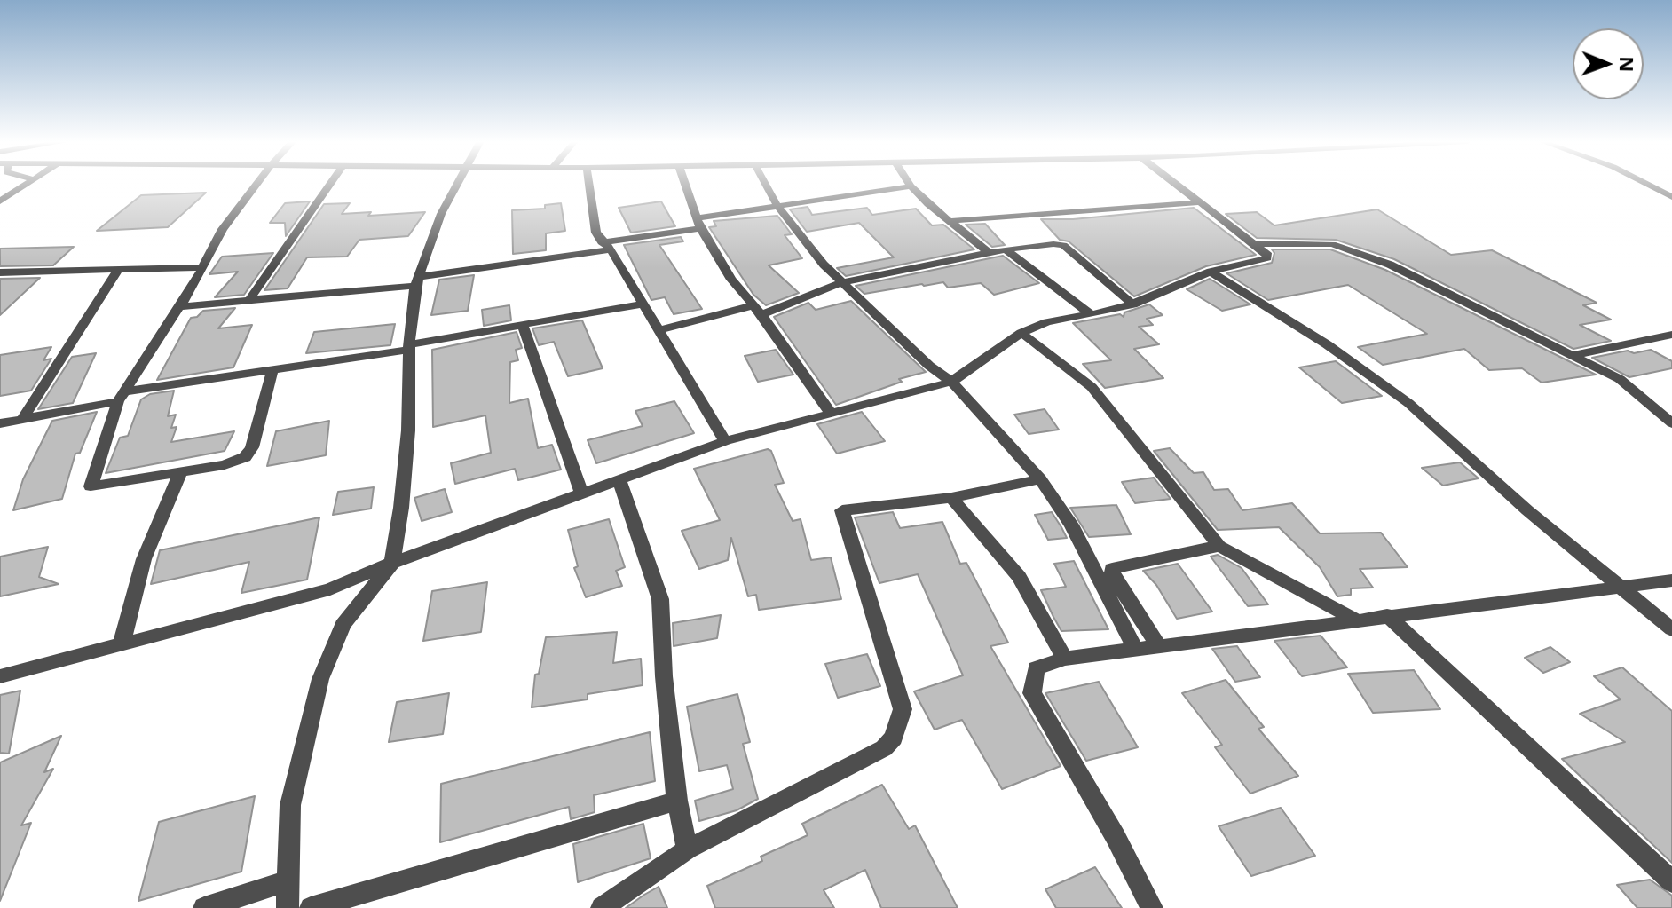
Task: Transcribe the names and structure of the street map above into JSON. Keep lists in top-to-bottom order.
{
  "north": "right"
}
